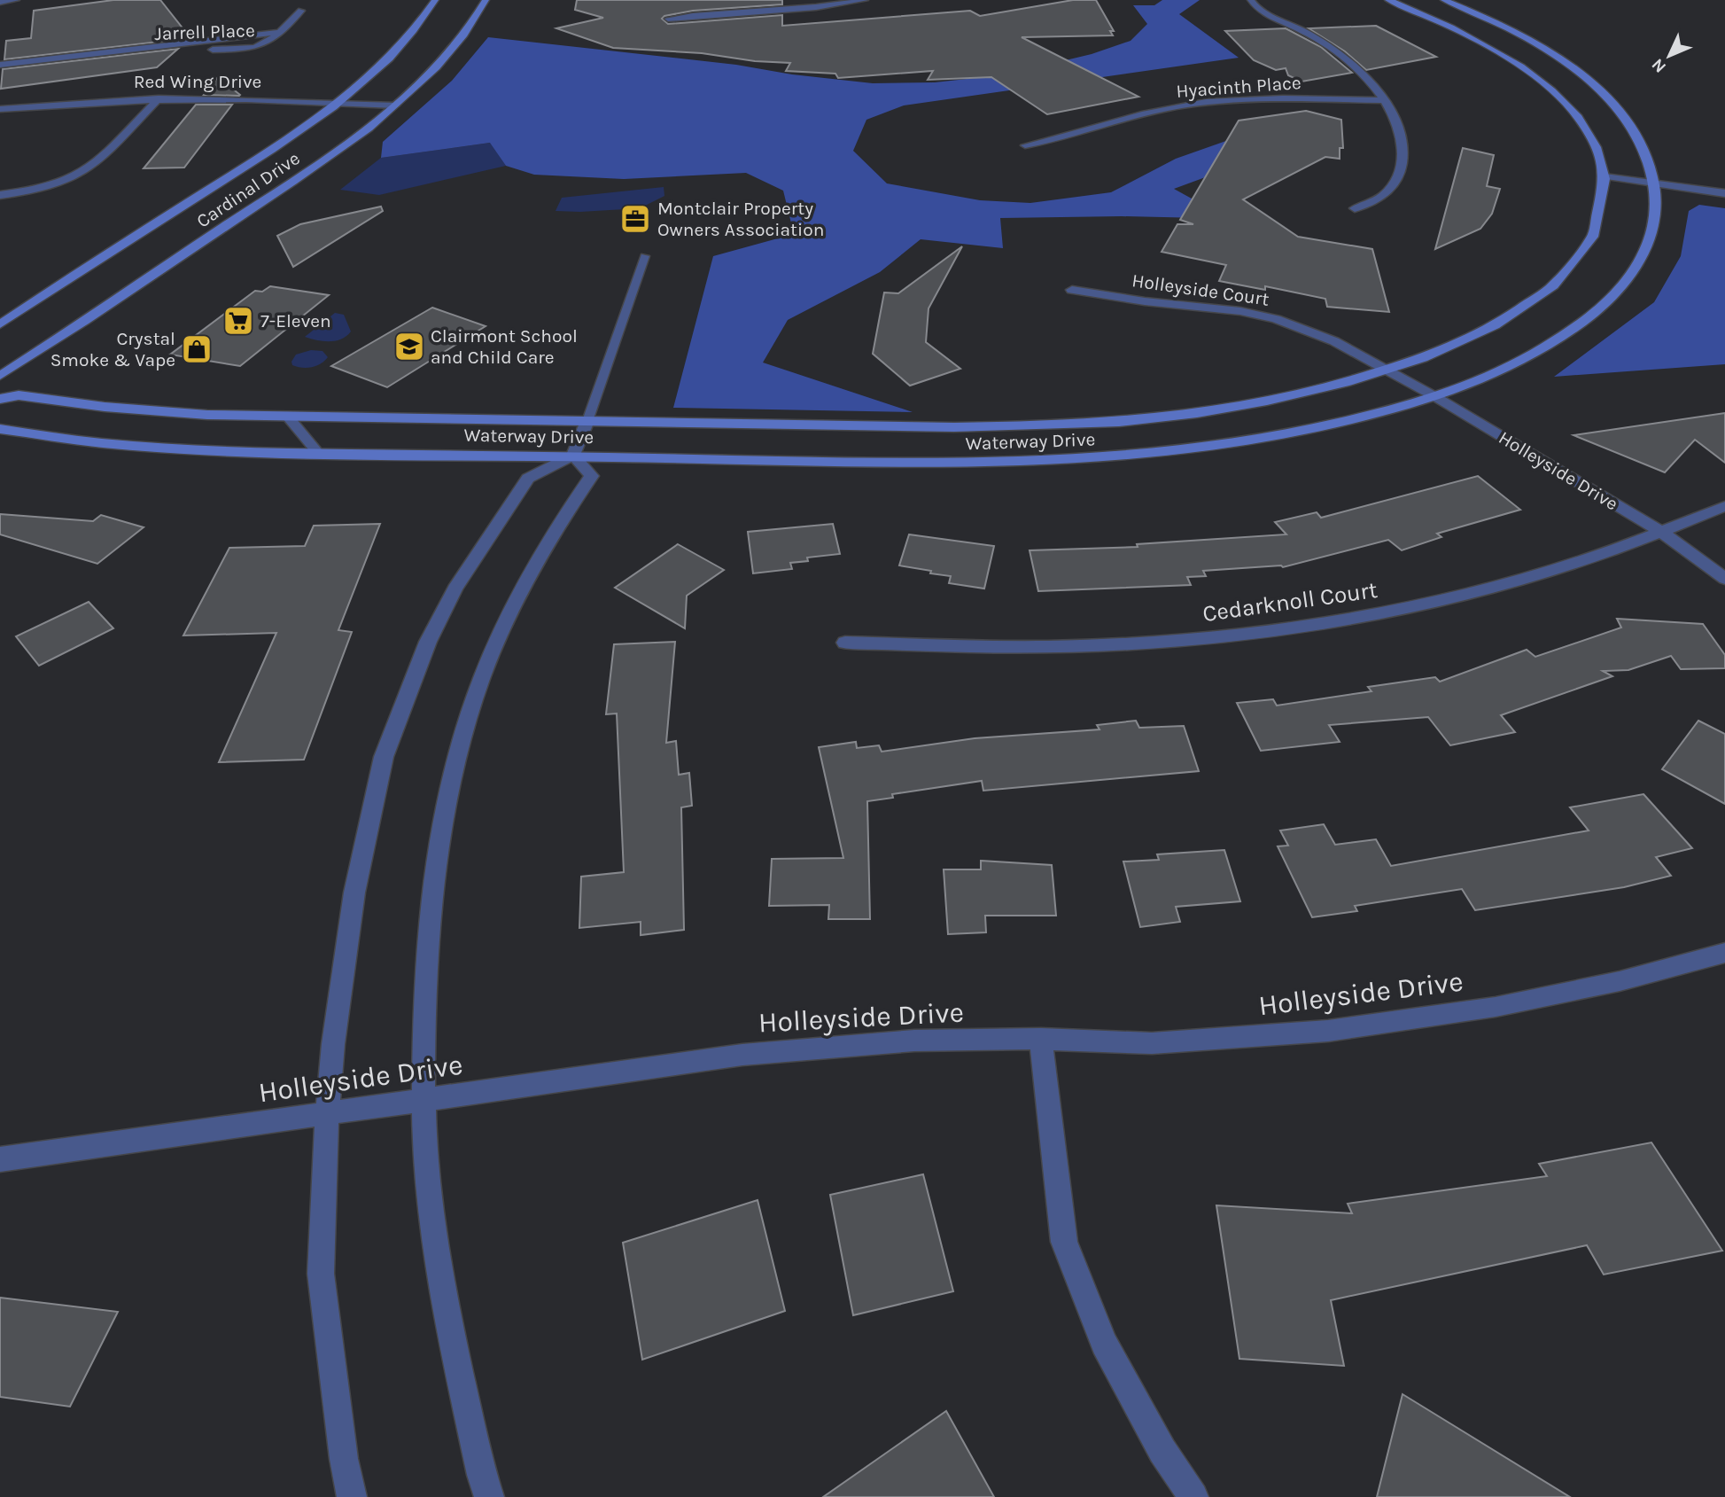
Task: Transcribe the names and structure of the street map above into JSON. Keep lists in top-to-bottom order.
{
  "streets": {
    "main road": ["Cardinal Drive", "Waterway Drive"],
    "street": [
      "Jarrell Place",
      "Red Wing Drive",
      "Hyacinth Place",
      "Holleyside Court",
      "Holleyside Drive",
      "Cedarknoll Court"
    ]
  },
  "crossings": [
    ["Red Wing Drive", "Cardinal Drive"],
    ["Holleyside Court", "Waterway Drive"],
    ["Holleyside Court", "Holleyside Drive"],
    ["Waterway Drive", "Holleyside Drive"],
    ["Holleyside Drive", "Cedarknoll Court"]
  ],
  "places": {
    "office": ["Montclair Property Owners Association"],
    "supermarket": ["7-Eleven"],
    "school or university": ["Clairmont School and Child Care"],
    "shop": ["Crystal Smoke & Vape"]
  },
  "north": "bottom left"
}
